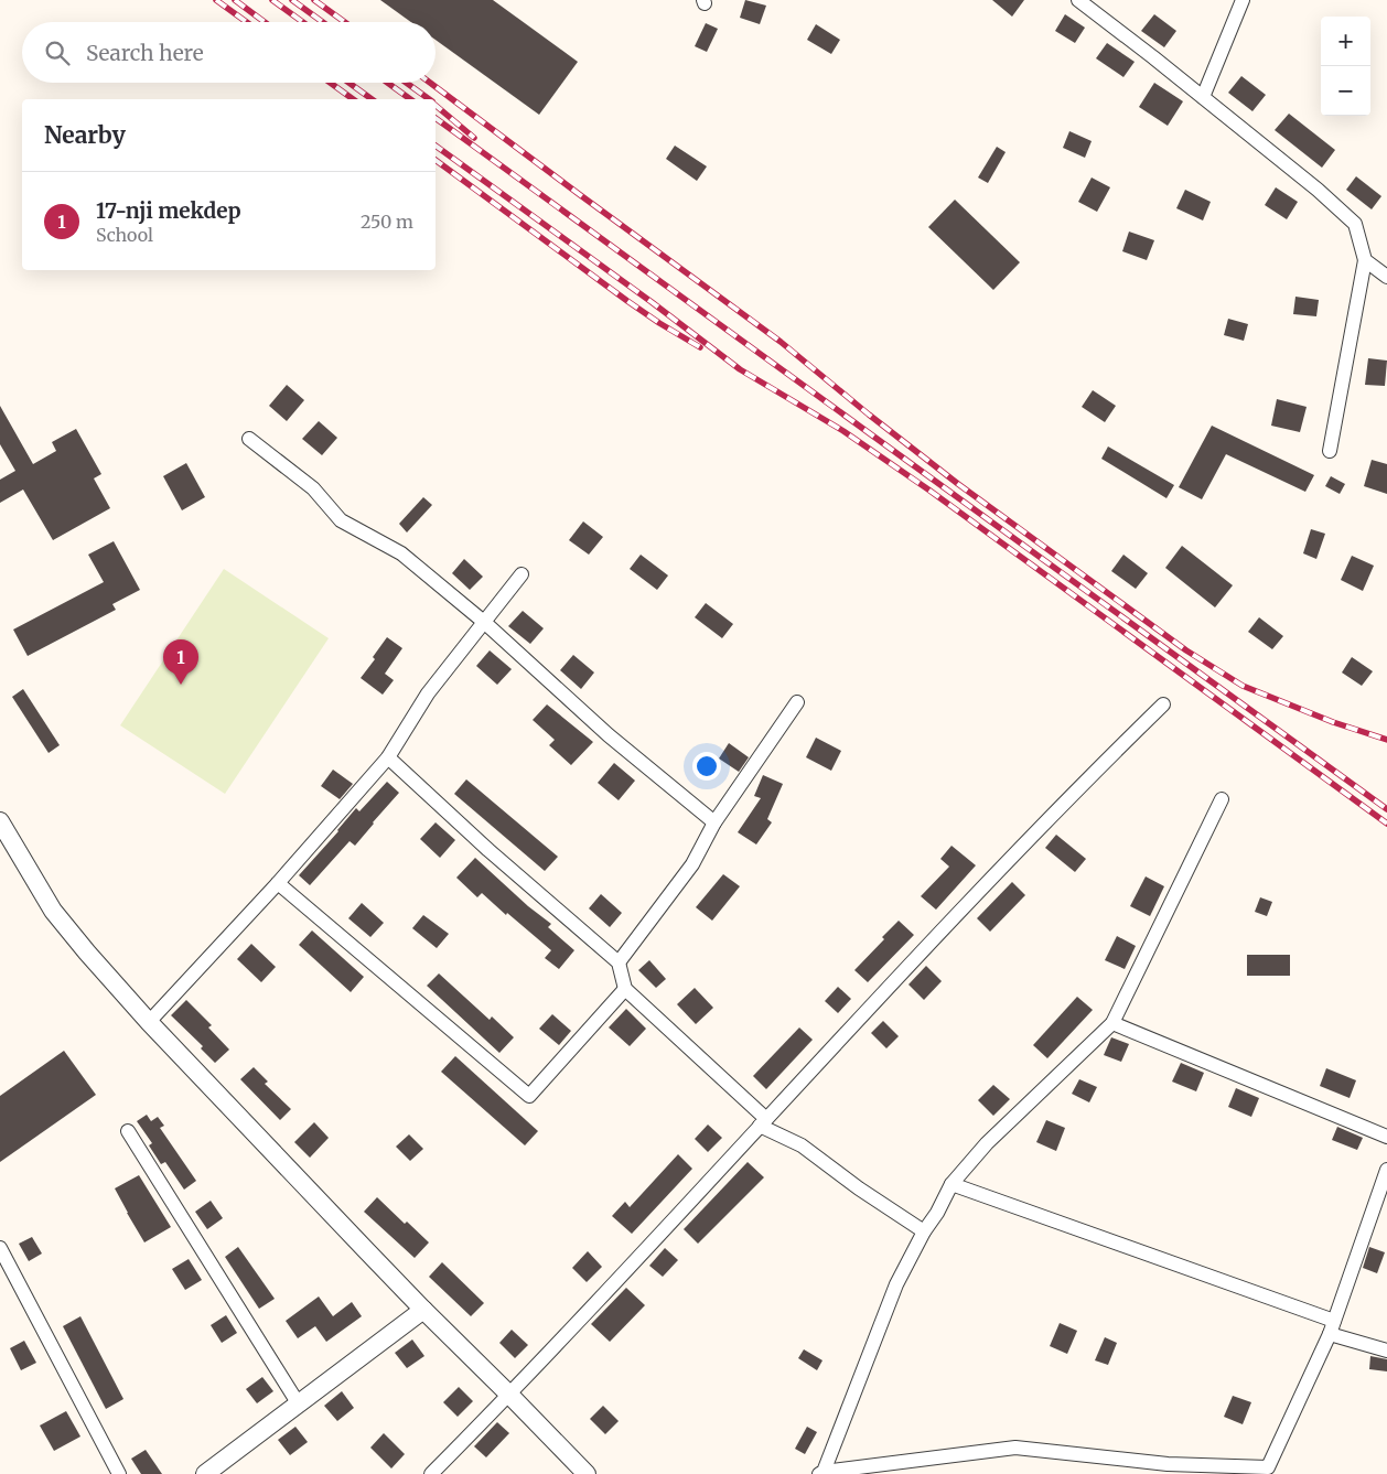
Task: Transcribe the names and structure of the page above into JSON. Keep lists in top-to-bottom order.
{
  "page": {
    "map_buttons": ["+", "−"],
    "search": "Search here",
    "heading": "Nearby",
    "list": [
      {
        "mark": "1",
        "name": "17-nji mekdep",
        "note": "School",
        "value": "250 m"
      }
    ],
    "pins": "1"
  }
}
